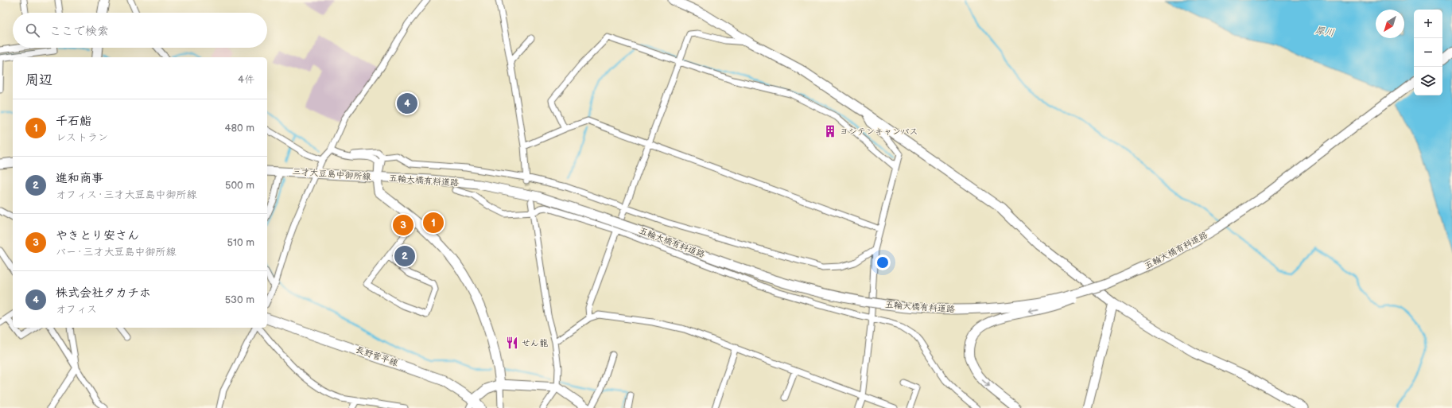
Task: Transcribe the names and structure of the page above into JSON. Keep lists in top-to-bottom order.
{
  "streets": {
    "main road": ["三才大豆島中御所線", "五輪大橋有料道路", "長野菅平線"]
  },
  "crossings": [
    ["三才大豆島中御所線", "五輪大橋有料道路"]
  ],
  "water": ["犀川"],
  "places": {
    "building": ["ヨシテンキャンバス"],
    "restaurant": ["せん龍"]
  },
  "north": "bottom left",
  "page": {
    "map_buttons": ["+", "−"],
    "search": "ここで検索",
    "heading": ["周辺", "4件"],
    "pins": [
      "4",
      "1",
      "3",
      "2"
    ],
    "list": [
      {
        "mark": "1",
        "name": "千石鮨",
        "note": "レストラン",
        "value": "480 m"
      },
      {
        "mark": "2",
        "name": "進和商事",
        "note": "オフィス · 三才大豆島中御所線",
        "value": "500 m"
      },
      {
        "mark": "3",
        "name": "やきとり安さん",
        "note": "バー · 三才大豆島中御所線",
        "value": "510 m"
      },
      {
        "mark": "4",
        "name": "株式会社タカチホ",
        "note": "オフィス",
        "value": "530 m"
      }
    ]
  }
}
